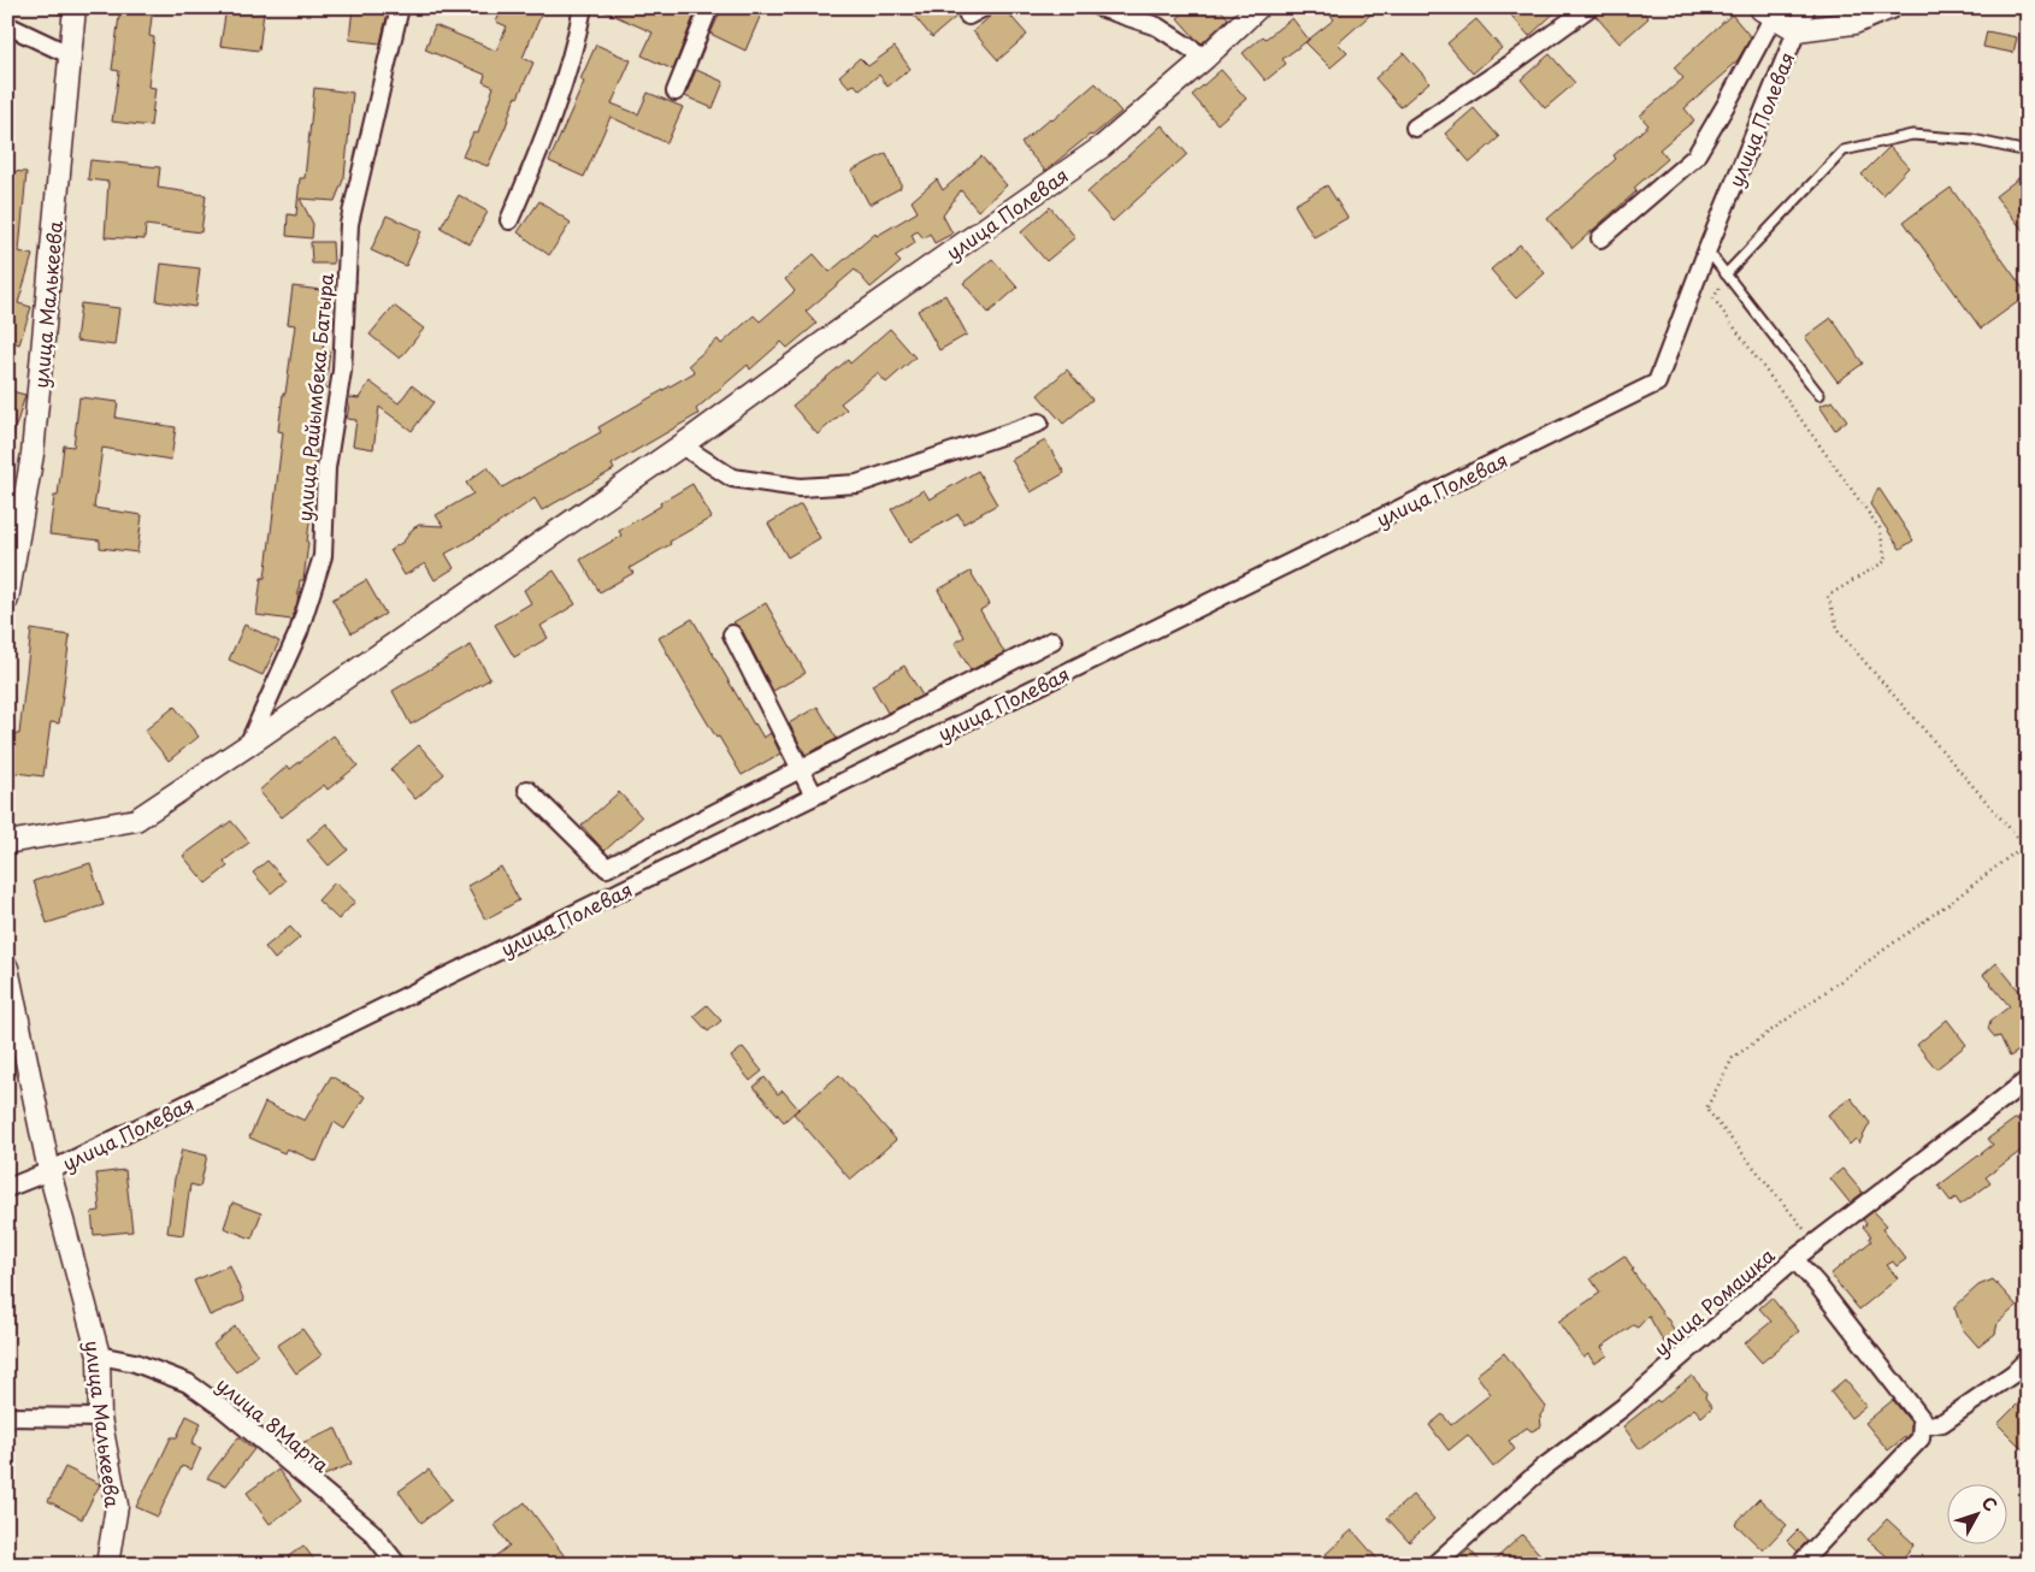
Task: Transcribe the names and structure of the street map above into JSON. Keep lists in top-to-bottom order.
{
  "streets": {
    "street": [
      "улица Полевая",
      "улица Малькеева",
      "улица Райымбека Батыра",
      "улица Ромашка",
      "улица 8Марта"
    ]
  },
  "crossings": [
    ["улица Полевая", "улица Малькеева"],
    ["улица Полевая", "улица Райымбека Батыра"],
    ["улица Малькеева", "улица 8Марта"]
  ],
  "north": "top right"
}
